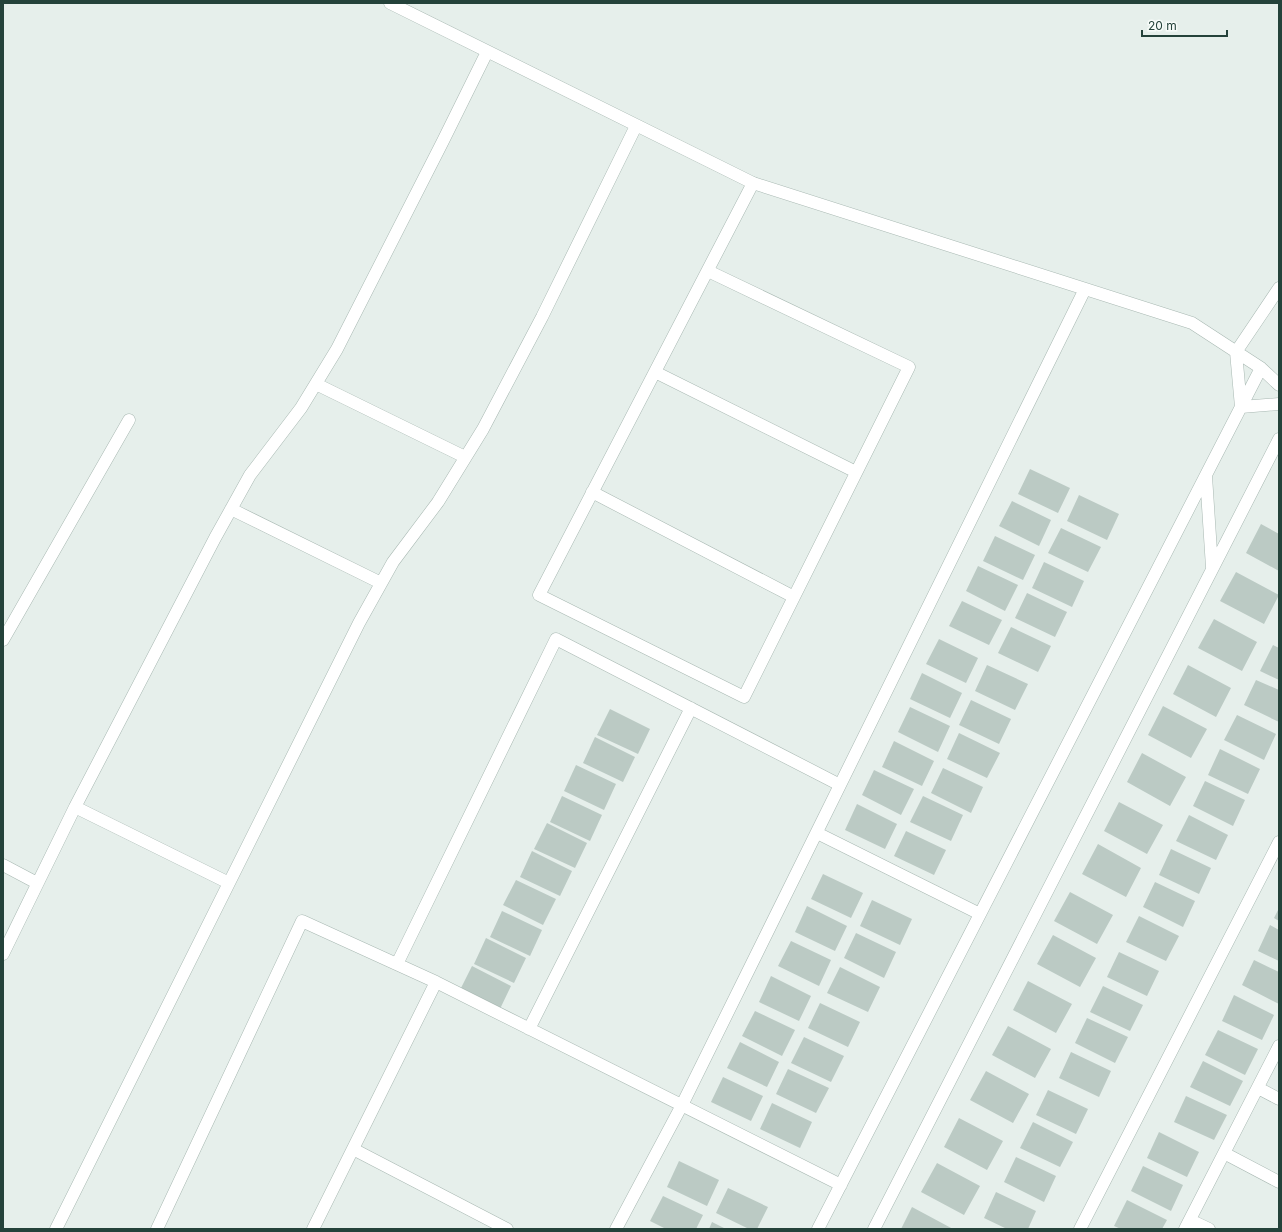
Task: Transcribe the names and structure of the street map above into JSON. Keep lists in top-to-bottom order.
{
  "scale_bar": "20 m"
}
